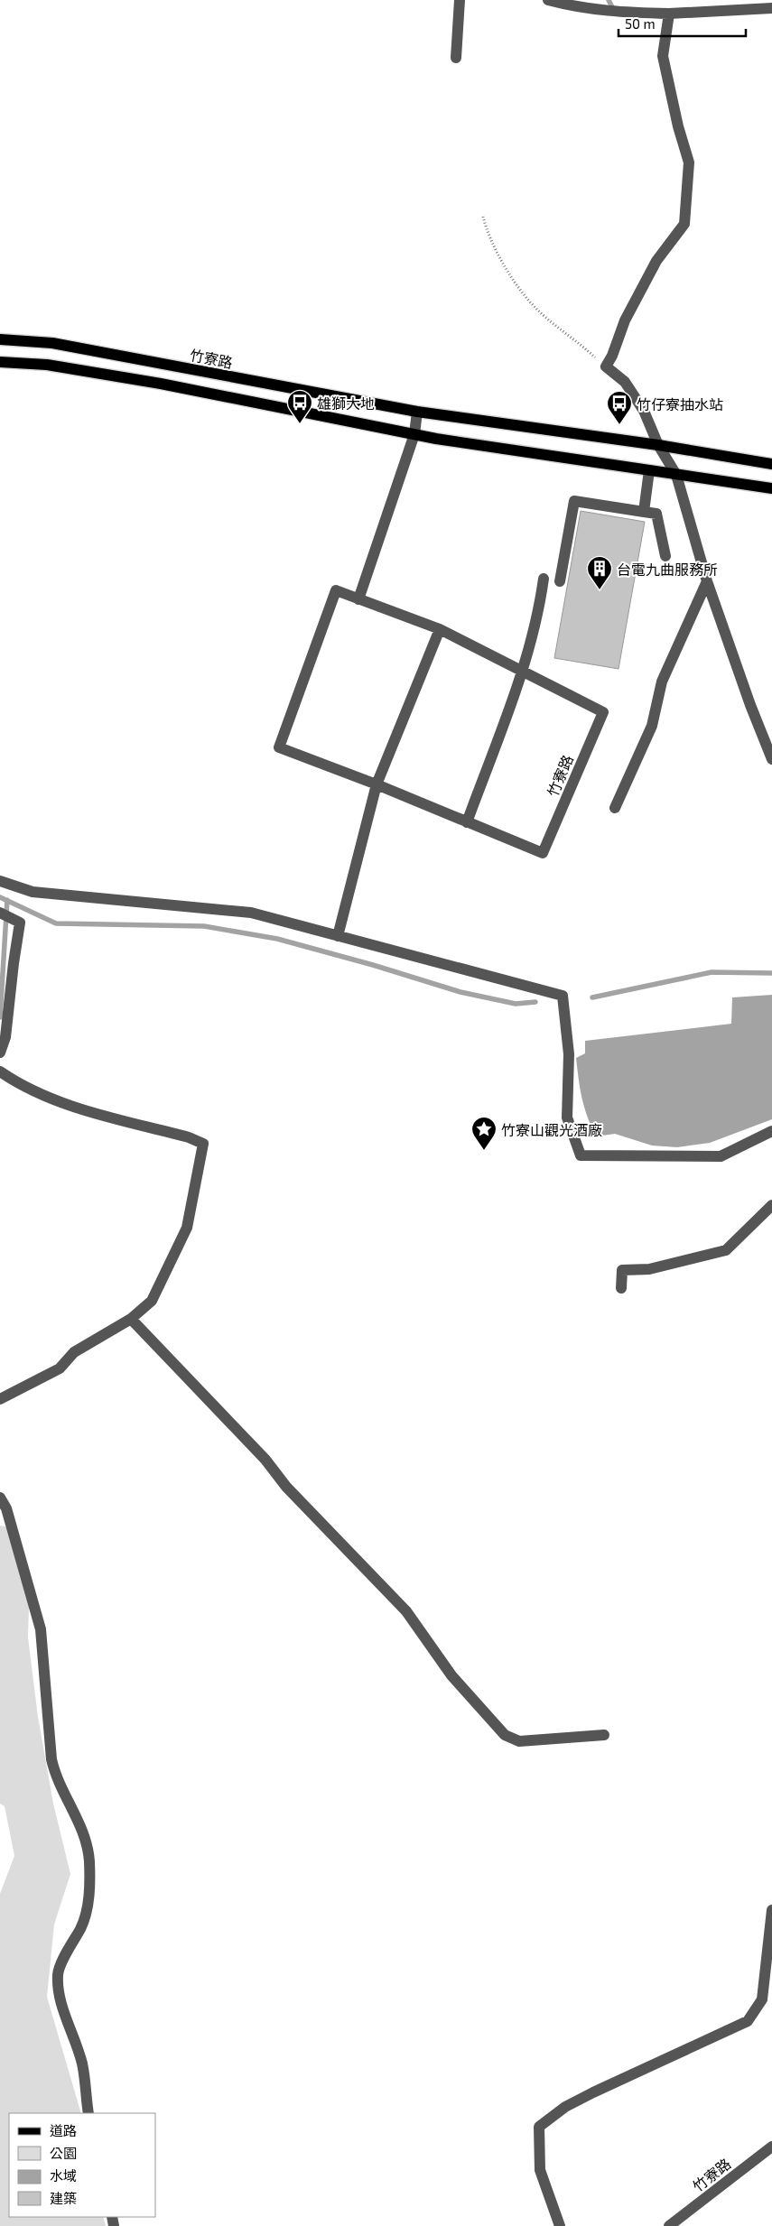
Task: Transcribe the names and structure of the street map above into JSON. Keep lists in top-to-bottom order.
{
  "streets": {
    "main road": ["竹寮路"]
  },
  "places": {
    "bus stop": ["雄獅大地", "竹仔寮抽水站"],
    "building": ["台電九曲服務所"],
    "place": ["竹寮山觀光酒廠"]
  },
  "legend": [
    "道路",
    "公園",
    "水域",
    "建築"
  ],
  "scale_bar": "50 m"
}
